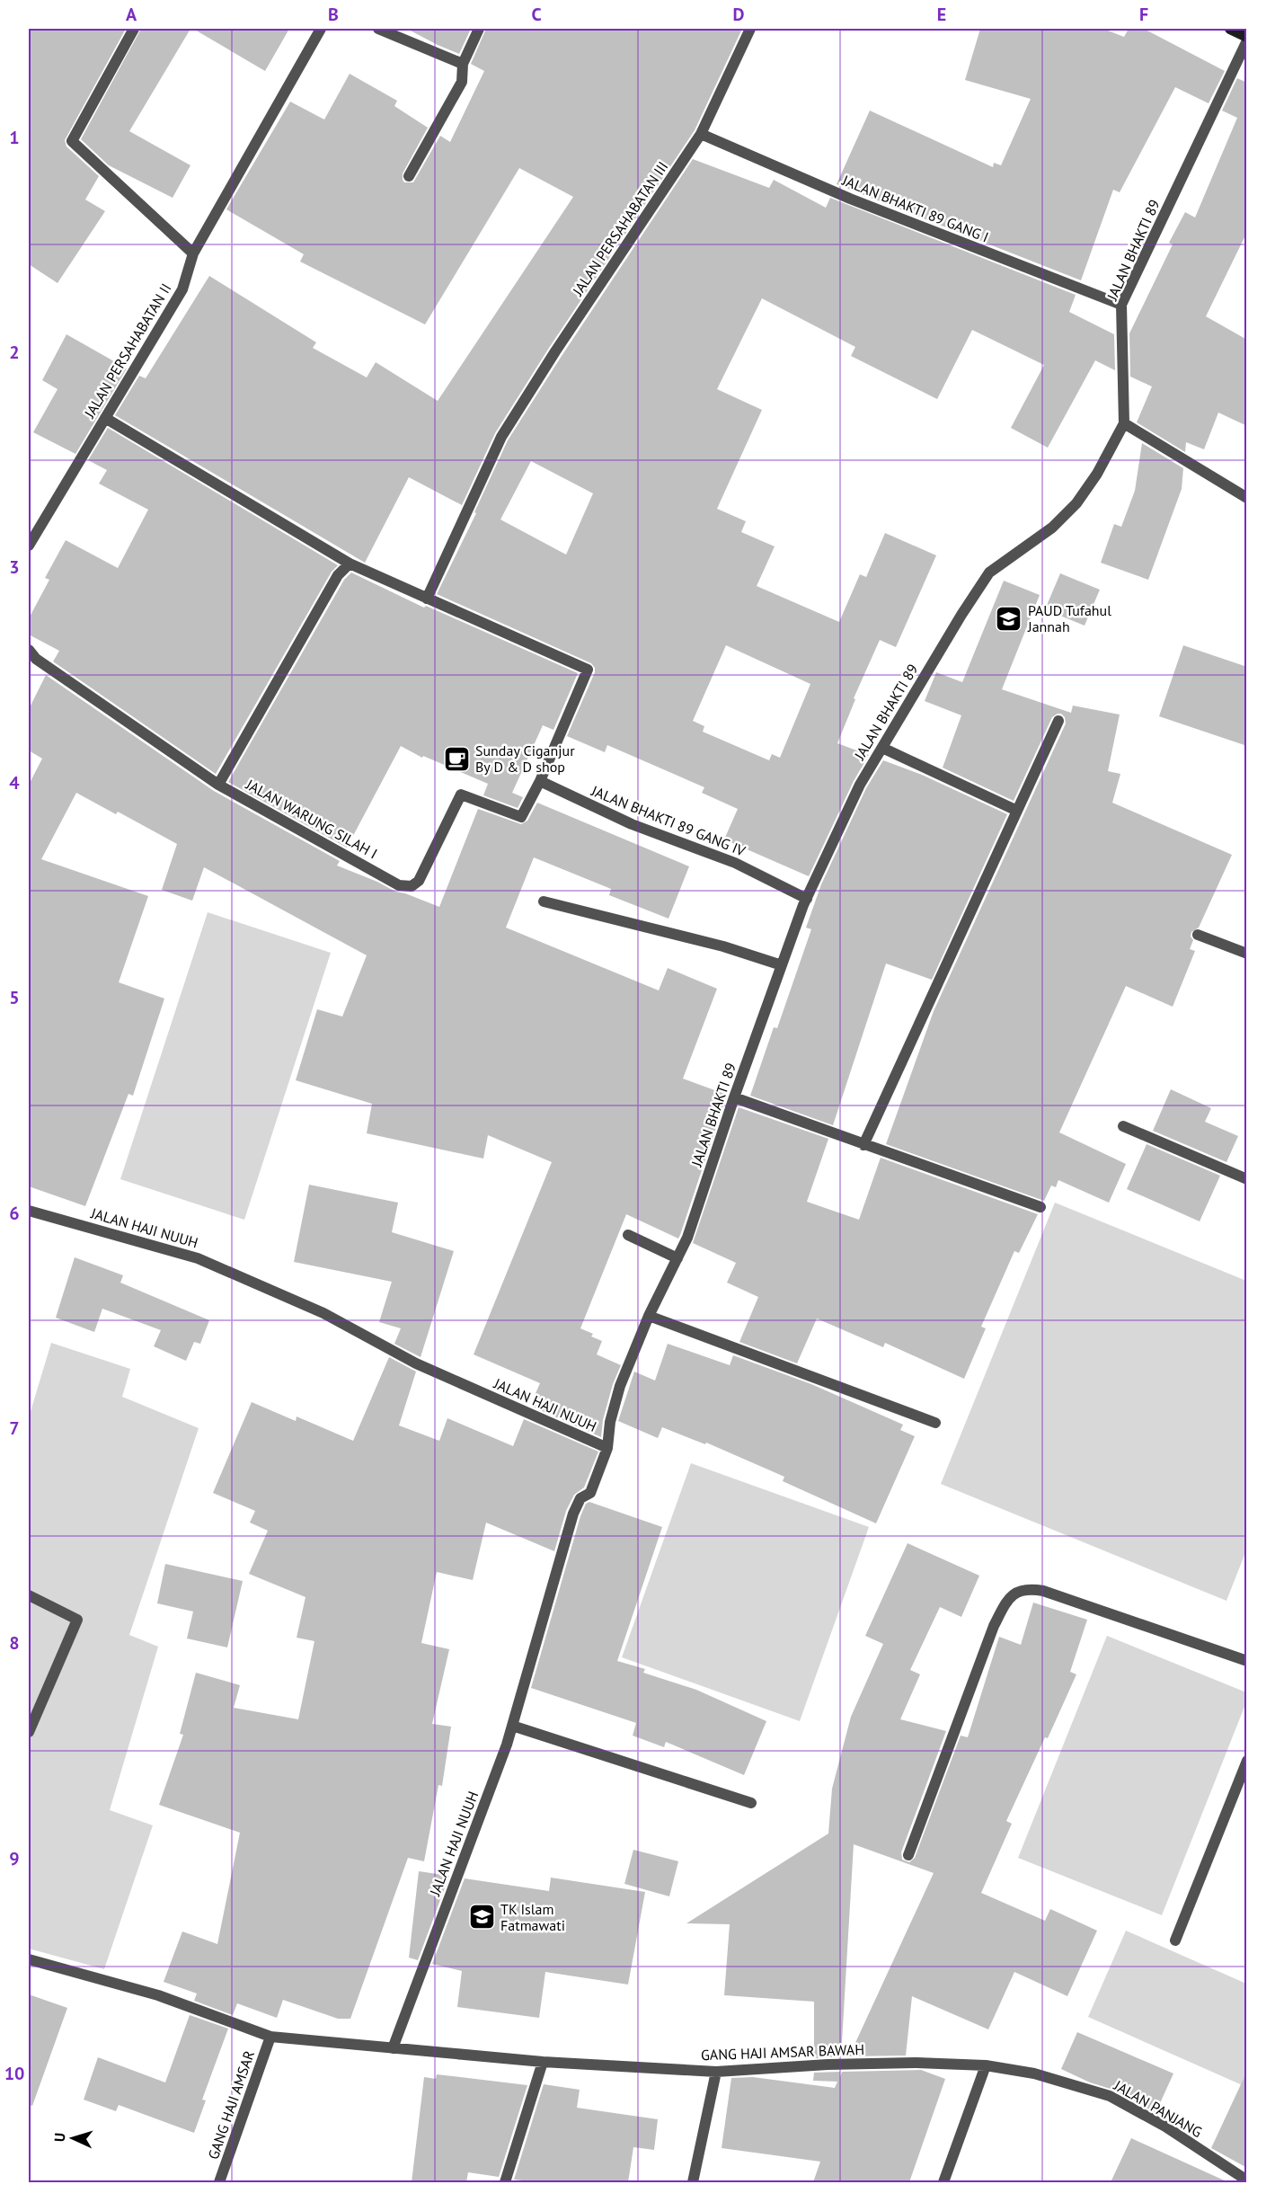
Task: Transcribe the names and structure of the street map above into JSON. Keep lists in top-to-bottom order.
{
  "streets": {
    "street": [
      "JALAN BHAKTI 89 GANG I",
      "JALAN PERSAHABATAN III",
      "JALAN BHAKTI 89",
      "JALAN PERSAHABATAN II",
      "JALAN WARUNG SILAH I",
      "JALAN BHAKTI 89 GANG IV",
      "JALAN HAJI NUUH",
      "GANG HAJI AMSAR BAWAH",
      "GANG HAJI AMSAR",
      "JALAN PANJANG"
    ]
  },
  "crossings": [
    ["JALAN BHAKTI 89 GANG I", "JALAN PERSAHABATAN III"],
    ["JALAN BHAKTI 89 GANG I", "JALAN BHAKTI 89"],
    ["JALAN BHAKTI 89", "JALAN BHAKTI 89 GANG IV"],
    ["JALAN BHAKTI 89", "JALAN HAJI NUUH"],
    ["JALAN WARUNG SILAH I", "JALAN BHAKTI 89 GANG IV"],
    ["JALAN HAJI NUUH", "GANG HAJI AMSAR BAWAH"],
    ["GANG HAJI AMSAR BAWAH", "GANG HAJI AMSAR"],
    ["GANG HAJI AMSAR BAWAH", "JALAN PANJANG"]
  ],
  "places": {
    "school or university": ["PAUD Tufahul Jannah", "TK Islam Fatmawati"],
    "cafe": ["Sunday Ciganjur By D & D shop"]
  },
  "north": "left",
  "grid": {
    "columns": [
      "A",
      "B",
      "C",
      "D",
      "E",
      "F"
    ],
    "rows": [
      "1",
      "2",
      "3",
      "4",
      "5",
      "6",
      "7",
      "8",
      "9",
      "10"
    ]
  }
}
